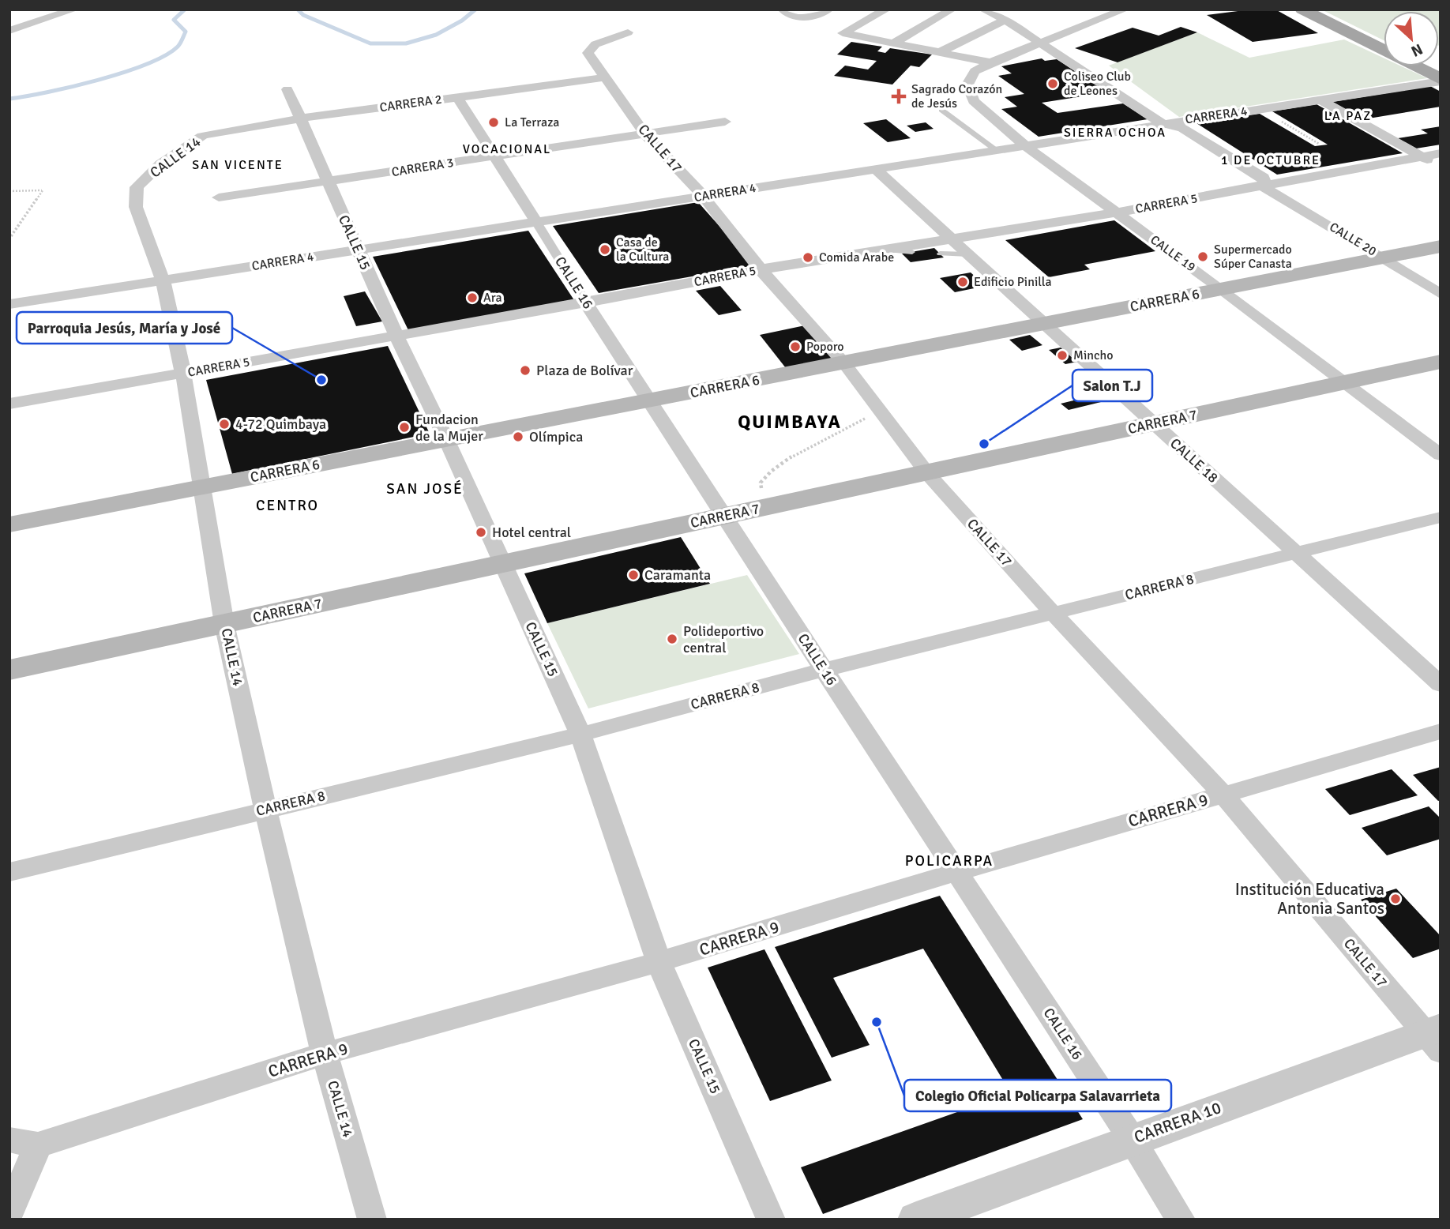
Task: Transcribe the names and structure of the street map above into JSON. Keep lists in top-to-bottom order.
{
  "streets": {
    "main road": ["CARRERA 6", "CARRERA 7"],
    "street": [
      "CARRERA 2",
      "CARRERA 4",
      "CALLE 17",
      "CALLE 14",
      "CARRERA 3",
      "CARRERA 5",
      "CALLE 20",
      "CALLE 15",
      "CALLE 19",
      "CALLE 16",
      "CALLE 18",
      "CARRERA 8",
      "CARRERA 9",
      "CARRERA 10"
    ]
  },
  "crossings": [
    ["CARRERA 2", "CALLE 17"],
    ["CARRERA 2", "CALLE 14"],
    ["CARRERA 2", "CALLE 15"],
    ["CARRERA 2", "CALLE 16"],
    ["CARRERA 4", "CALLE 17"],
    ["CARRERA 4", "CALLE 14"],
    ["CARRERA 4", "CALLE 20"],
    ["CARRERA 4", "CALLE 15"],
    ["CARRERA 4", "CALLE 19"],
    ["CARRERA 4", "CALLE 16"],
    ["CARRERA 4", "CALLE 18"],
    ["CALLE 17", "CARRERA 3"],
    ["CALLE 17", "CARRERA 5"],
    ["CALLE 17", "CARRERA 6"],
    ["CALLE 17", "CARRERA 7"],
    ["CALLE 17", "CARRERA 8"],
    ["CALLE 17", "CARRERA 9"],
    ["CALLE 17", "CARRERA 10"],
    ["CALLE 14", "CARRERA 5"],
    ["CALLE 14", "CARRERA 6"],
    ["CALLE 14", "CARRERA 7"],
    ["CALLE 14", "CARRERA 8"],
    ["CALLE 14", "CARRERA 9"],
    ["CARRERA 3", "CALLE 15"],
    ["CARRERA 3", "CALLE 16"],
    ["CARRERA 5", "CALLE 20"],
    ["CARRERA 5", "CALLE 15"],
    ["CARRERA 5", "CALLE 19"],
    ["CARRERA 5", "CALLE 16"],
    ["CARRERA 5", "CALLE 18"],
    ["CALLE 20", "CARRERA 6"],
    ["CALLE 15", "CARRERA 6"],
    ["CALLE 15", "CARRERA 7"],
    ["CALLE 15", "CARRERA 8"],
    ["CALLE 15", "CARRERA 9"],
    ["CALLE 19", "CARRERA 6"],
    ["CALLE 19", "CARRERA 7"],
    ["CALLE 16", "CARRERA 6"],
    ["CALLE 16", "CARRERA 7"],
    ["CALLE 16", "CARRERA 8"],
    ["CALLE 16", "CARRERA 9"],
    ["CALLE 16", "CARRERA 10"],
    ["CARRERA 6", "CALLE 18"],
    ["CARRERA 7", "CALLE 18"],
    ["CALLE 18", "CARRERA 8"]
  ],
  "districts": [
    "LA PAZ",
    "SIERRA OCHOA",
    "VOCACIONAL",
    "1 DE OCTUBRE",
    "SAN VICENTE",
    "QUIMBAYA",
    "SAN JOSÉ",
    "CENTRO",
    "POLICARPA"
  ],
  "places": {
    "other": [
      "Coliseo Club de Leones",
      "La Terraza",
      "Casa de la Cultura",
      "Supermercado Súper Canasta",
      "Comida Arabe",
      "Edificio Pinilla",
      "Ara",
      "Poporo",
      "Mincho",
      "Plaza de Bolívar",
      "Parroquia Jesús, María y José",
      "4-72 Quimbaya",
      "Fundacion de la Mujer",
      "Olímpica",
      "Salon T.J",
      "Hotel central",
      "Caramanta",
      "Polideportivo central",
      "Institución Educativa Antonia Santos",
      "Colegio Oficial Policarpa Salavarrieta"
    ],
    "health": ["Sagrado Corazón de Jesús"]
  },
  "north": "bottom right"
}
